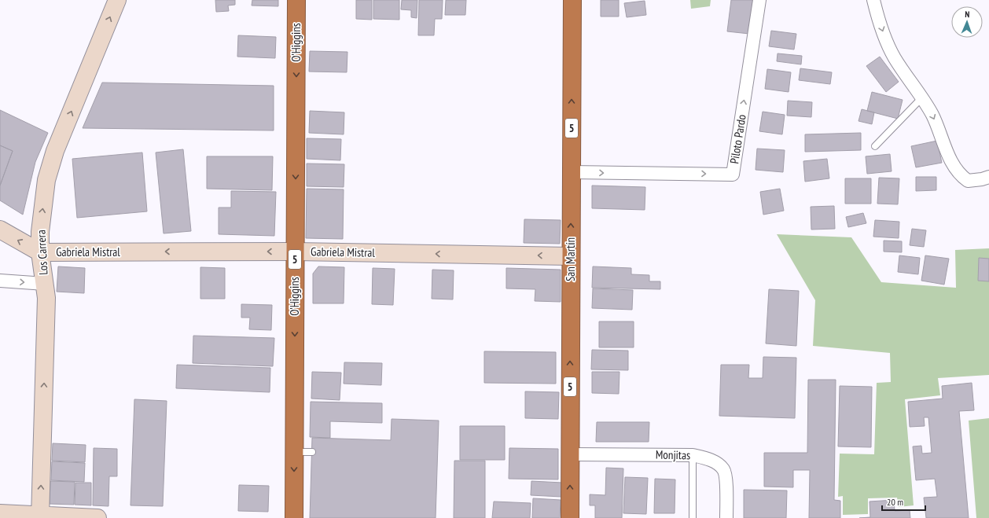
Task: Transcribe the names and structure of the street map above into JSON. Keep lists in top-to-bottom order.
{
  "streets": {
    "highway": ["O'Higgins", "5", "San Martín"],
    "main road": ["Los Carrera", "Gabriela Mistral"],
    "street": ["Piloto Pardo", "Monjitas"]
  },
  "crossings": [
    ["O'Higgins", "Gabriela Mistral"],
    ["Piloto Pardo", "San Martín"],
    ["Los Carrera", "Gabriela Mistral"],
    ["Gabriela Mistral", "San Martín"],
    ["San Martín", "Monjitas"]
  ],
  "one_way": [
    "O'Higgins",
    "Los Carrera",
    "Gabriela Mistral",
    "San Martín"
  ],
  "scale_bar": "20 m",
  "north": "top"
}
